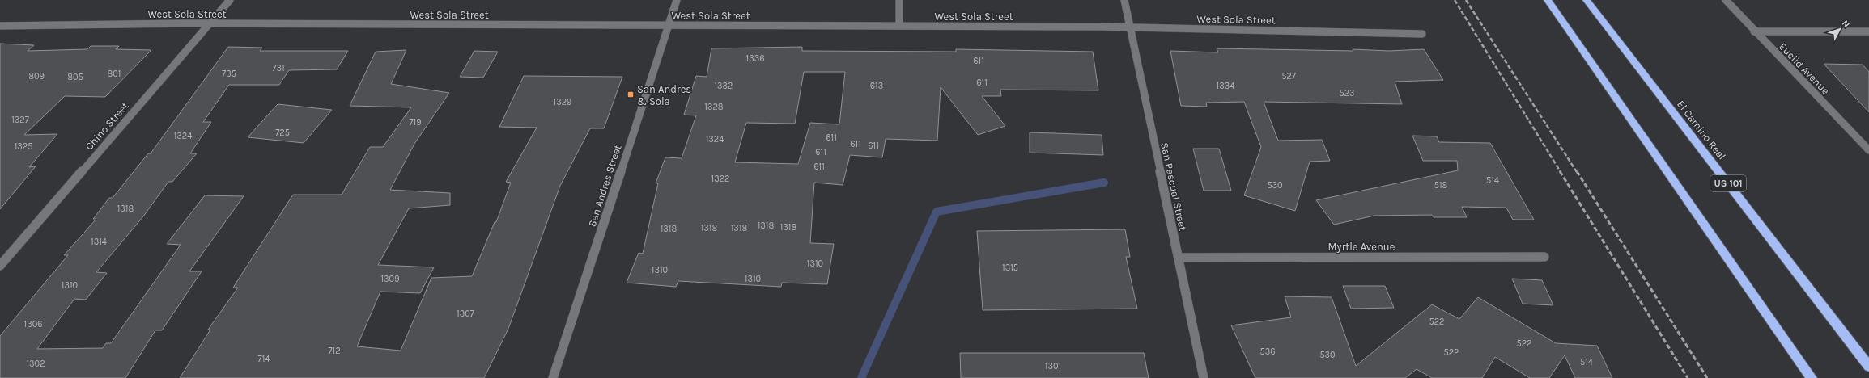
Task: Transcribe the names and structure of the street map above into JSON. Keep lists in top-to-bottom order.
{
  "streets": {
    "highway": ["El Camino Real", "US 101"],
    "street": [
      "West Sola Street",
      "Euclid Avenue",
      "Chino Street",
      "San Andres Street",
      "San Pascual Street",
      "Myrtle Avenue"
    ]
  },
  "crossings": [
    ["West Sola Street", "Chino Street"],
    ["West Sola Street", "San Andres Street"],
    ["West Sola Street", "San Pascual Street"],
    ["San Pascual Street", "Myrtle Avenue"]
  ],
  "places": {
    "transit": ["San Andres & Sola"]
  },
  "house_numbers": [
    "1336",
    "611",
    "731",
    "801",
    "735",
    "809",
    "527",
    "805",
    "611",
    "1332",
    "613",
    "1334",
    "523",
    "1329",
    "1328",
    "1327",
    "719",
    "725",
    "1324",
    "611",
    "1324",
    "611",
    "611",
    "1325",
    "611",
    "611",
    "1322",
    "514",
    "530",
    "518",
    "1318",
    "1318",
    "1318",
    "1318",
    "1318",
    "1318",
    "1314",
    "1310",
    "1315",
    "1310",
    "1309",
    "1310",
    "1310",
    "1307",
    "522",
    "1306",
    "522",
    "712",
    "536",
    "522",
    "530",
    "714",
    "514",
    "1302",
    "1301"
  ],
  "north": "top right"
}
